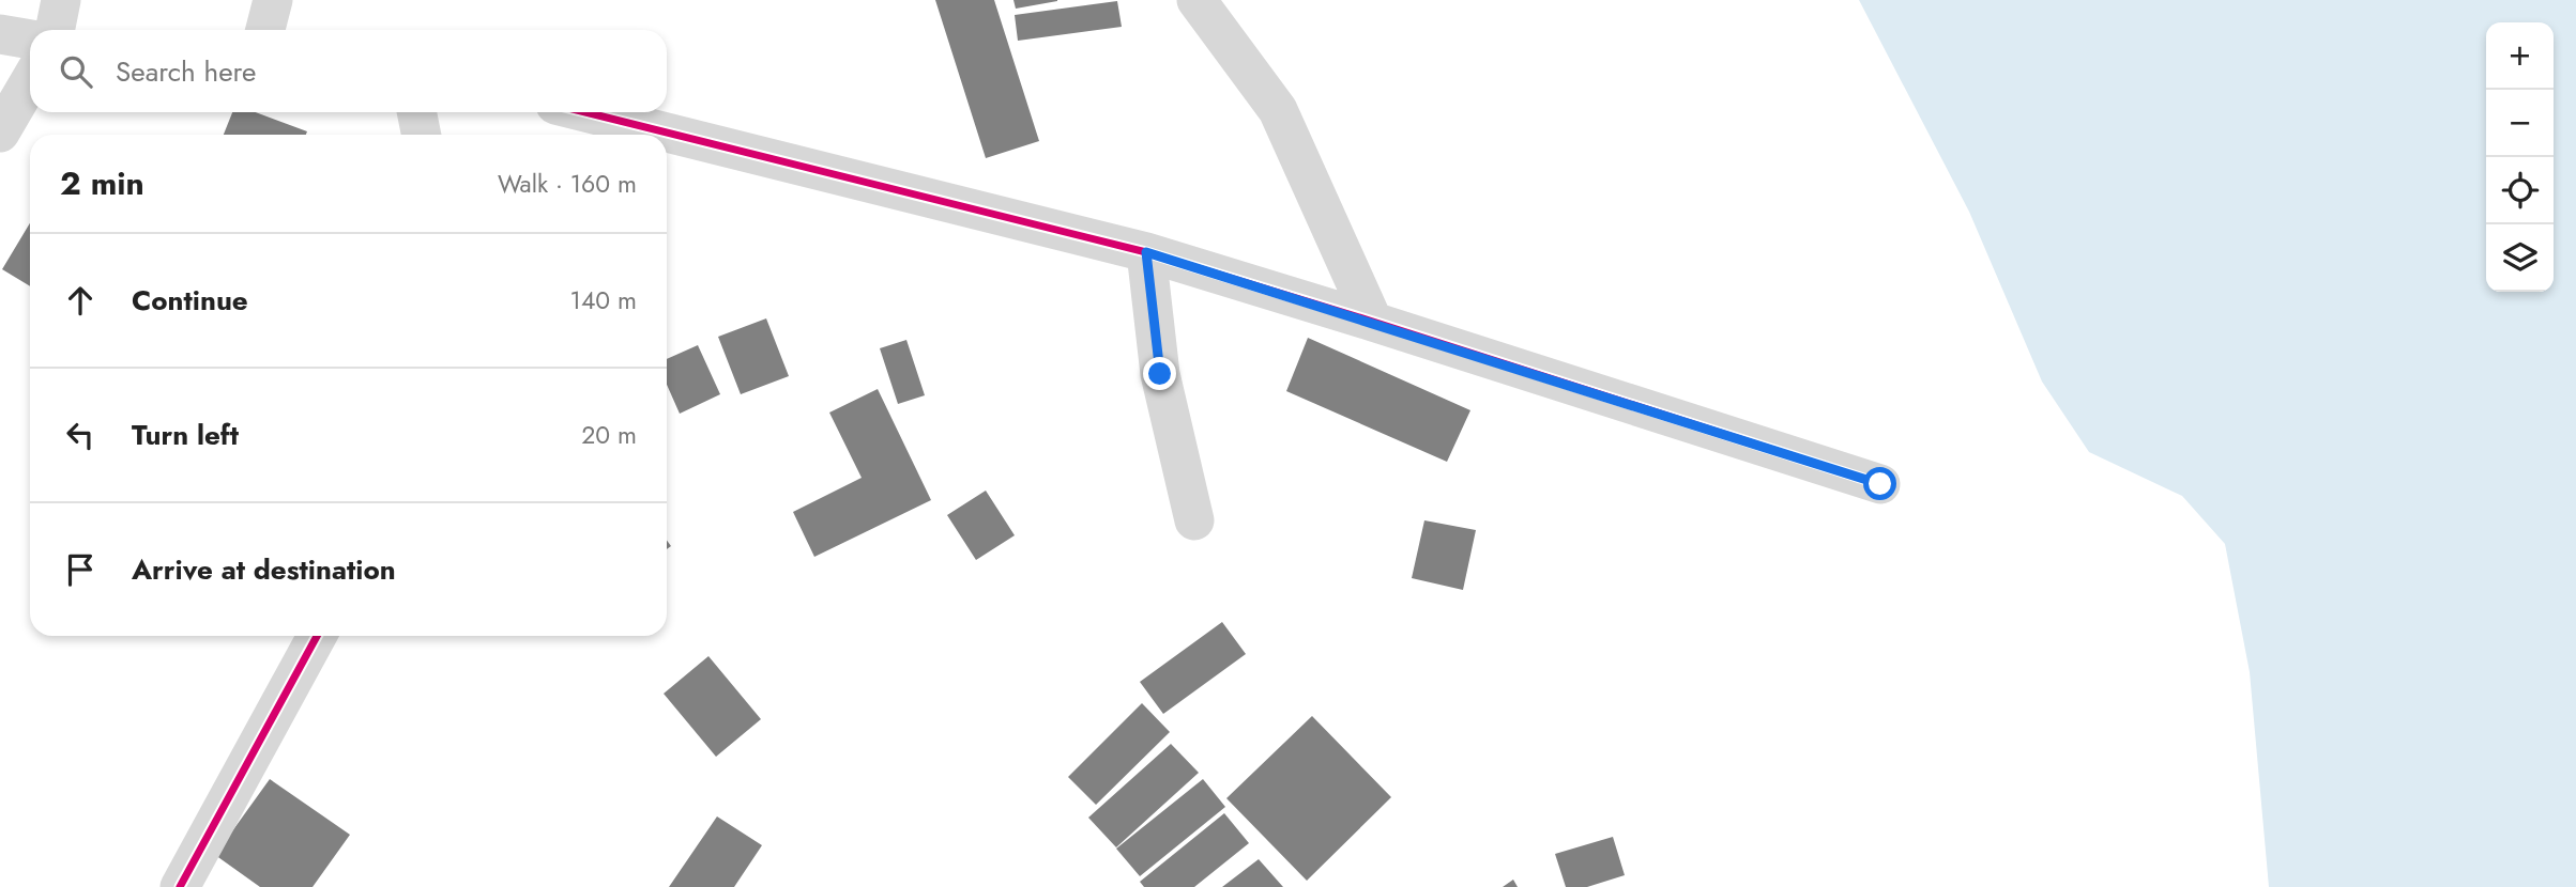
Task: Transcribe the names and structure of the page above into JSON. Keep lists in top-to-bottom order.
{
  "page": {
    "map_buttons": ["+", "−"],
    "search": "Search here",
    "heading": ["2 min", "Walk · 160 m"],
    "list": [
      ["Continue", "140 m"],
      ["Turn left", "20 m"],
      "Arrive at destination"
    ]
  }
}
